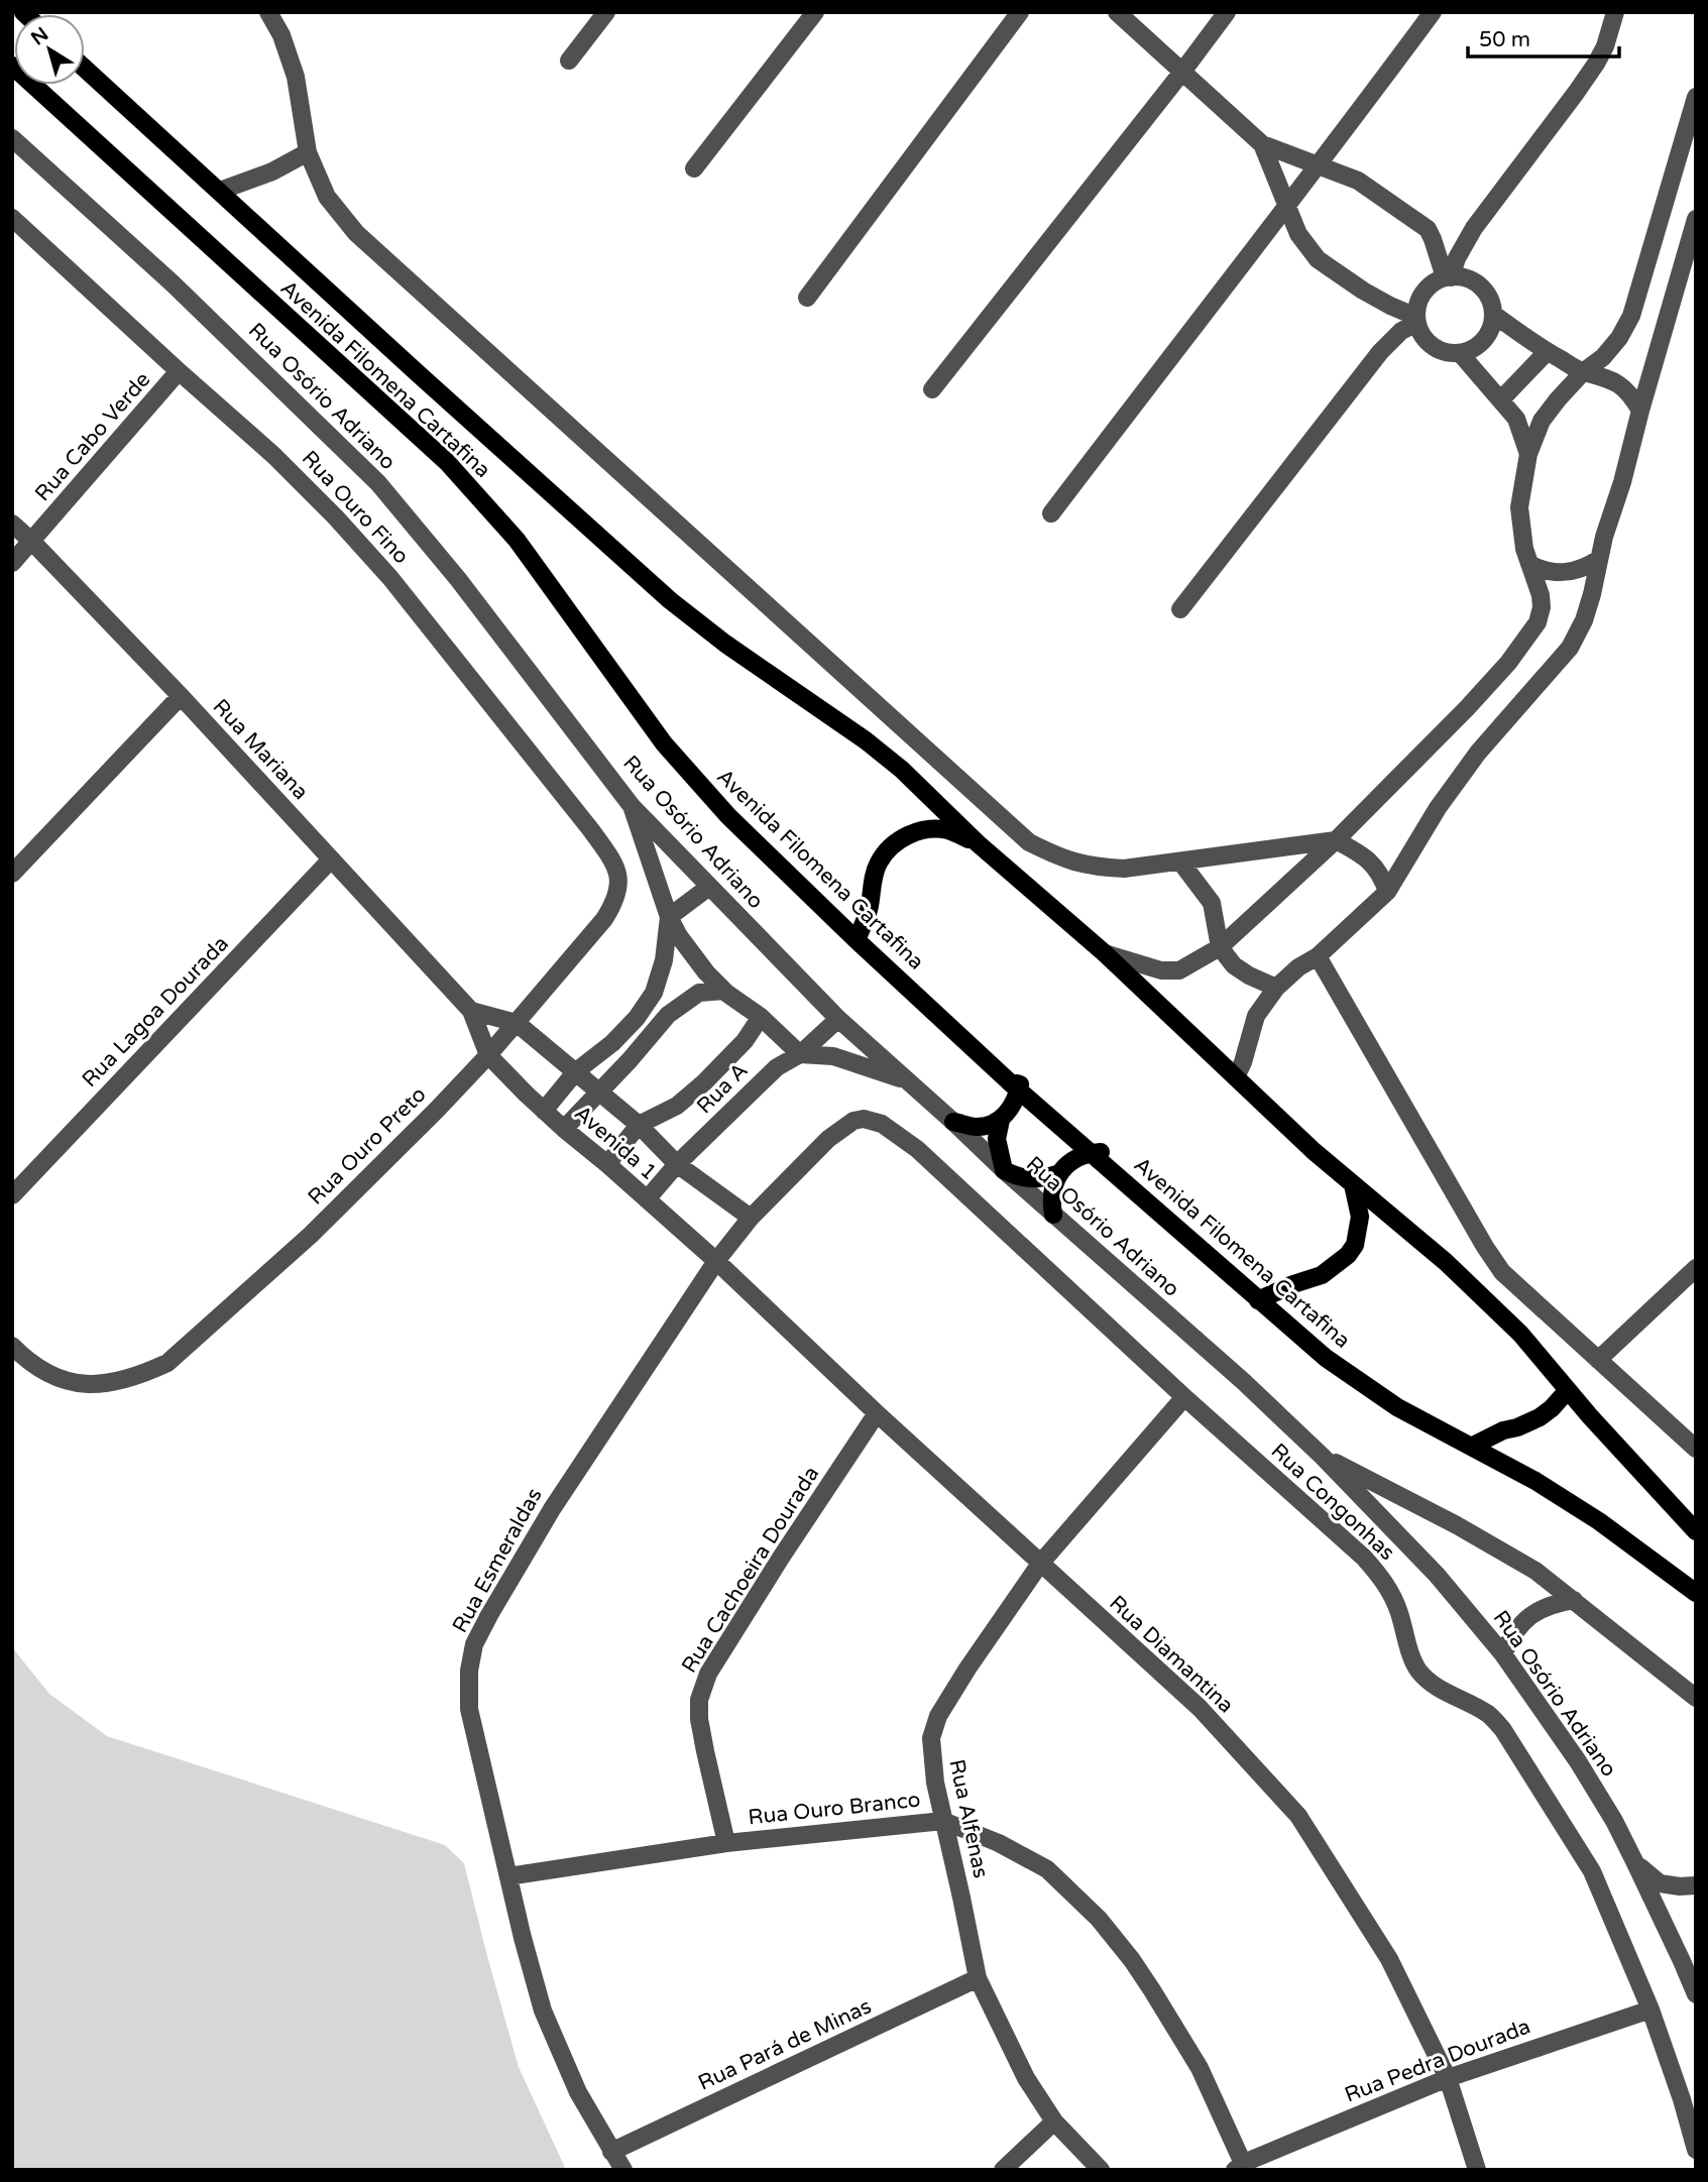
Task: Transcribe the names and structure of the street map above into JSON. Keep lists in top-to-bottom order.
{
  "streets": {
    "main road": ["Avenida Filomena Cartafina"],
    "street": [
      "Rua Osório Adriano",
      "Rua Cabo Verde",
      "Rua Ouro Fino",
      "Rua Mariana",
      "Rua Lagoa Dourada",
      "Rua A",
      "Avenida 1",
      "Rua Ouro Preto",
      "Rua Congonhas",
      "Rua Esmeraldas",
      "Rua Cachoeira Dourada",
      "Rua Diamantina",
      "Rua Ouro Branco",
      "Rua Alfenas",
      "Rua Pará de Minas",
      "Rua Pedra Dourada"
    ]
  },
  "crossings": [
    ["Rua Osório Adriano", "Rua A"],
    ["Rua Cabo Verde", "Rua Ouro Fino"],
    ["Rua Cabo Verde", "Rua Mariana"],
    ["Rua Ouro Fino", "Rua Ouro Preto"],
    ["Rua Mariana", "Rua Lagoa Dourada"],
    ["Rua Mariana", "Avenida 1"],
    ["Rua Mariana", "Rua Ouro Preto"],
    ["Rua A", "Avenida 1"],
    ["Avenida 1", "Rua Ouro Preto"],
    ["Avenida 1", "Rua Esmeraldas"],
    ["Avenida 1", "Rua Diamantina"],
    ["Rua Congonhas", "Rua Esmeraldas"],
    ["Rua Congonhas", "Rua Alfenas"],
    ["Rua Congonhas", "Rua Pedra Dourada"],
    ["Rua Esmeraldas", "Rua Diamantina"],
    ["Rua Esmeraldas", "Rua Ouro Branco"],
    ["Rua Esmeraldas", "Rua Pará de Minas"],
    ["Rua Cachoeira Dourada", "Rua Diamantina"],
    ["Rua Cachoeira Dourada", "Rua Ouro Branco"],
    ["Rua Diamantina", "Rua Alfenas"],
    ["Rua Diamantina", "Rua Pedra Dourada"],
    ["Rua Ouro Branco", "Rua Alfenas"],
    ["Rua Ouro Branco", "Rua Pedra Dourada"],
    ["Rua Alfenas", "Rua Pará de Minas"]
  ],
  "scale_bar": "50 m",
  "north": "top left"
}
